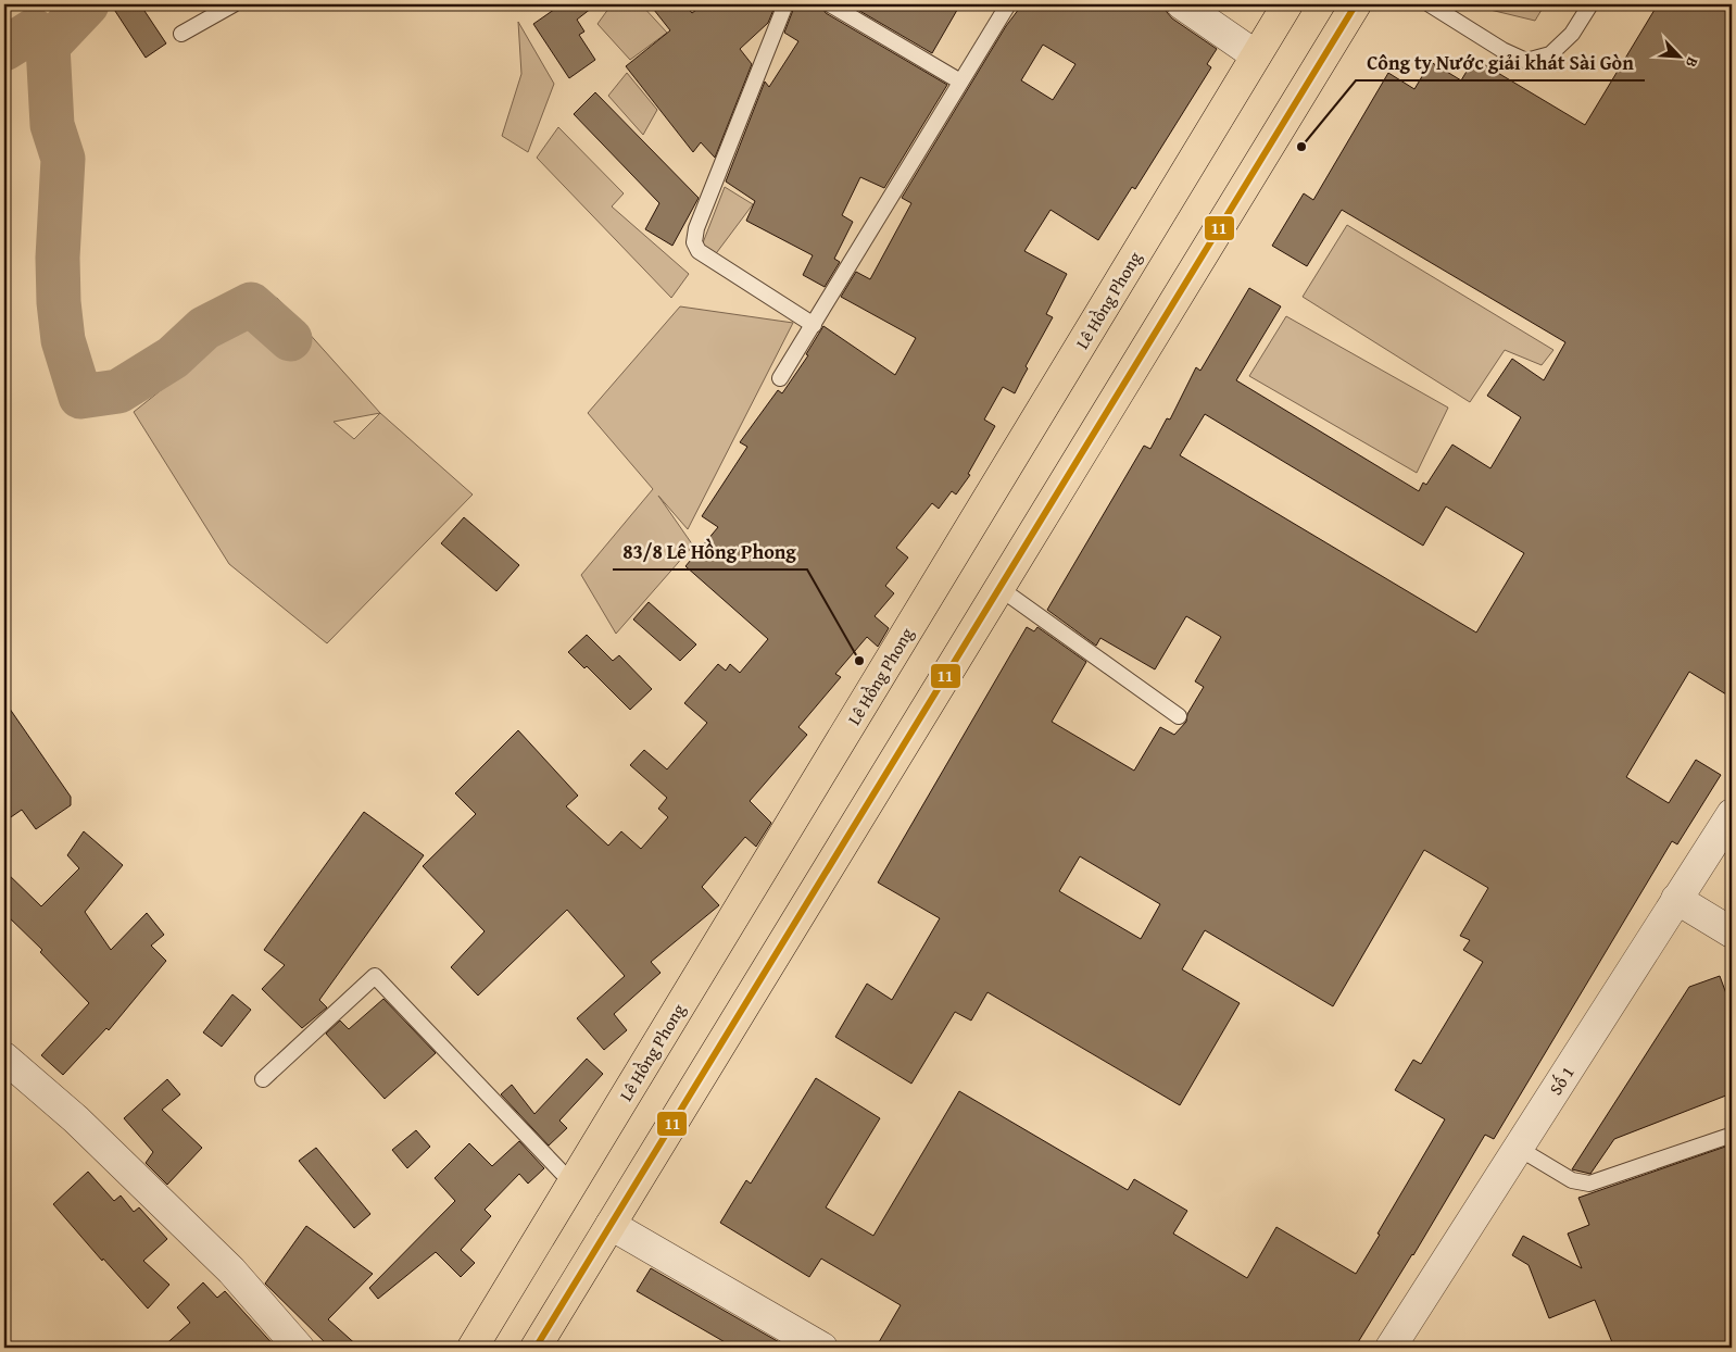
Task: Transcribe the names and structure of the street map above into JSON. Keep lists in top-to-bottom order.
{
  "streets": {
    "highway": ["Lê Hồng Phong"],
    "street": ["Số 1"]
  },
  "places": ["Công ty Nước giải khát Sài Gòn", "83/8 Lê Hồng Phong"],
  "lines": ["transit line 11"],
  "north": "bottom right"
}
